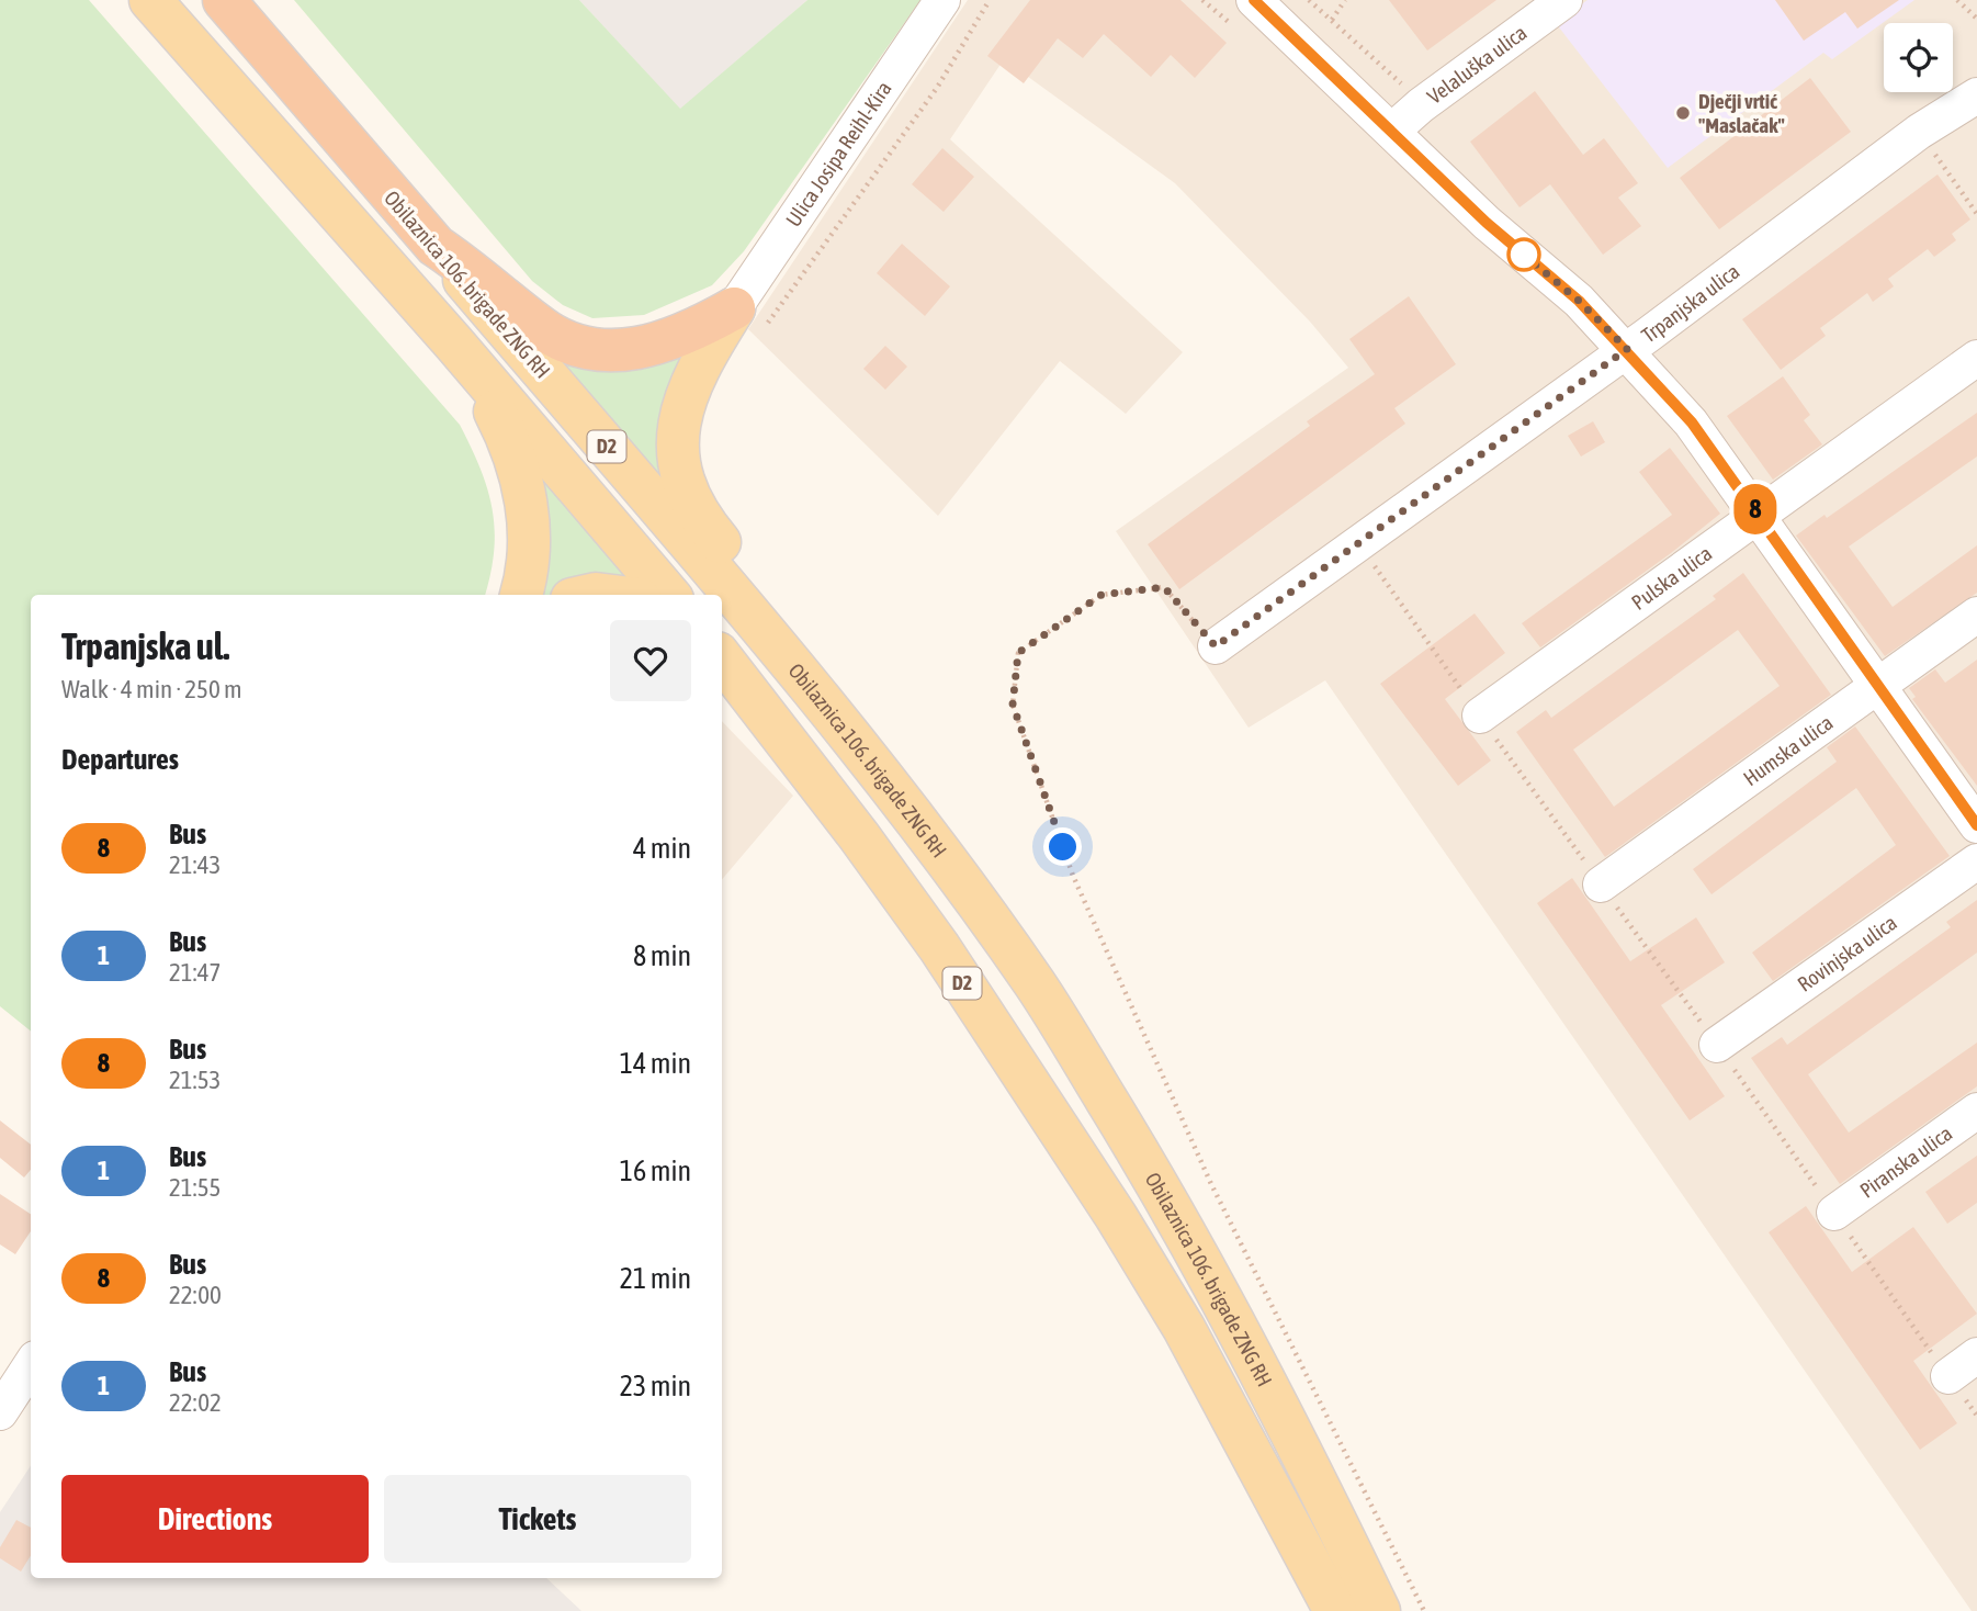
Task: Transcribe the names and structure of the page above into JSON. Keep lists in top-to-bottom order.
{
  "streets": {
    "highway": ["Obilaznica 106. brigade ZNG RH", "D2"],
    "street": [
      "Velaluška ulica",
      "Ulica Josipa Reihl-Kira",
      "Trpanjska ulica",
      "Pulska ulica",
      "Humska ulica",
      "Rovinjska ulica",
      "Piranska ulica"
    ]
  },
  "places": ["Dječji vrtić \"Maslačak\""],
  "lines": ["bus line 8"],
  "page": {
    "on_map": "8",
    "heading": [
      ["Trpanjska ul.", "Walk · 4 min · 250 m"],
      "Departures"
    ],
    "list": [
      {
        "mark": "8",
        "name": "Bus",
        "note": "21:43",
        "value": "4 min"
      },
      {
        "mark": "1",
        "name": "Bus",
        "note": "21:47",
        "value": "8 min"
      },
      {
        "mark": "8",
        "name": "Bus",
        "note": "21:53",
        "value": "14 min"
      },
      {
        "mark": "1",
        "name": "Bus",
        "note": "21:55",
        "value": "16 min"
      },
      {
        "mark": "8",
        "name": "Bus",
        "note": "22:00",
        "value": "21 min"
      },
      {
        "mark": "1",
        "name": "Bus",
        "note": "22:02",
        "value": "23 min"
      }
    ],
    "buttons": ["Directions", "Tickets"]
  }
}
